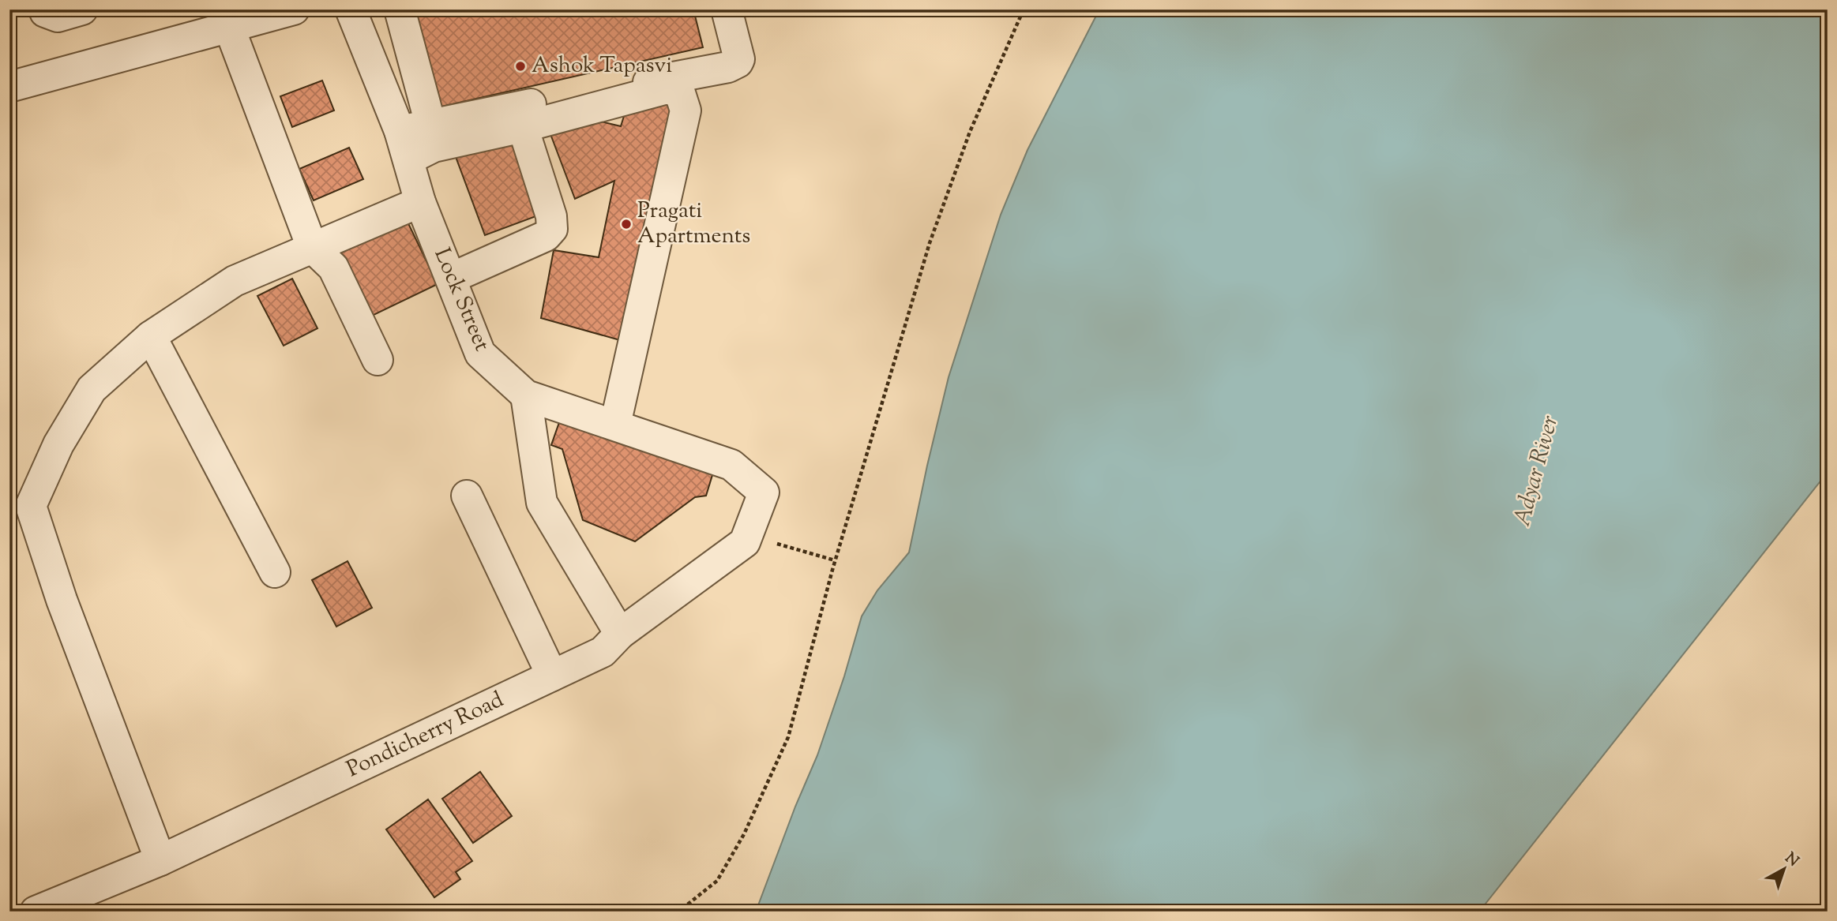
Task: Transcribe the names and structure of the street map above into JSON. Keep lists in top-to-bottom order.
{
  "streets": {
    "street": ["Lock Street", "Pondicherry Road"]
  },
  "crossings": [
    ["Lock Street", "Pondicherry Road"]
  ],
  "water": ["Adyar River"],
  "places": ["Ashok Tapasvi", "Pragati Apartments"],
  "north": "top right"
}
